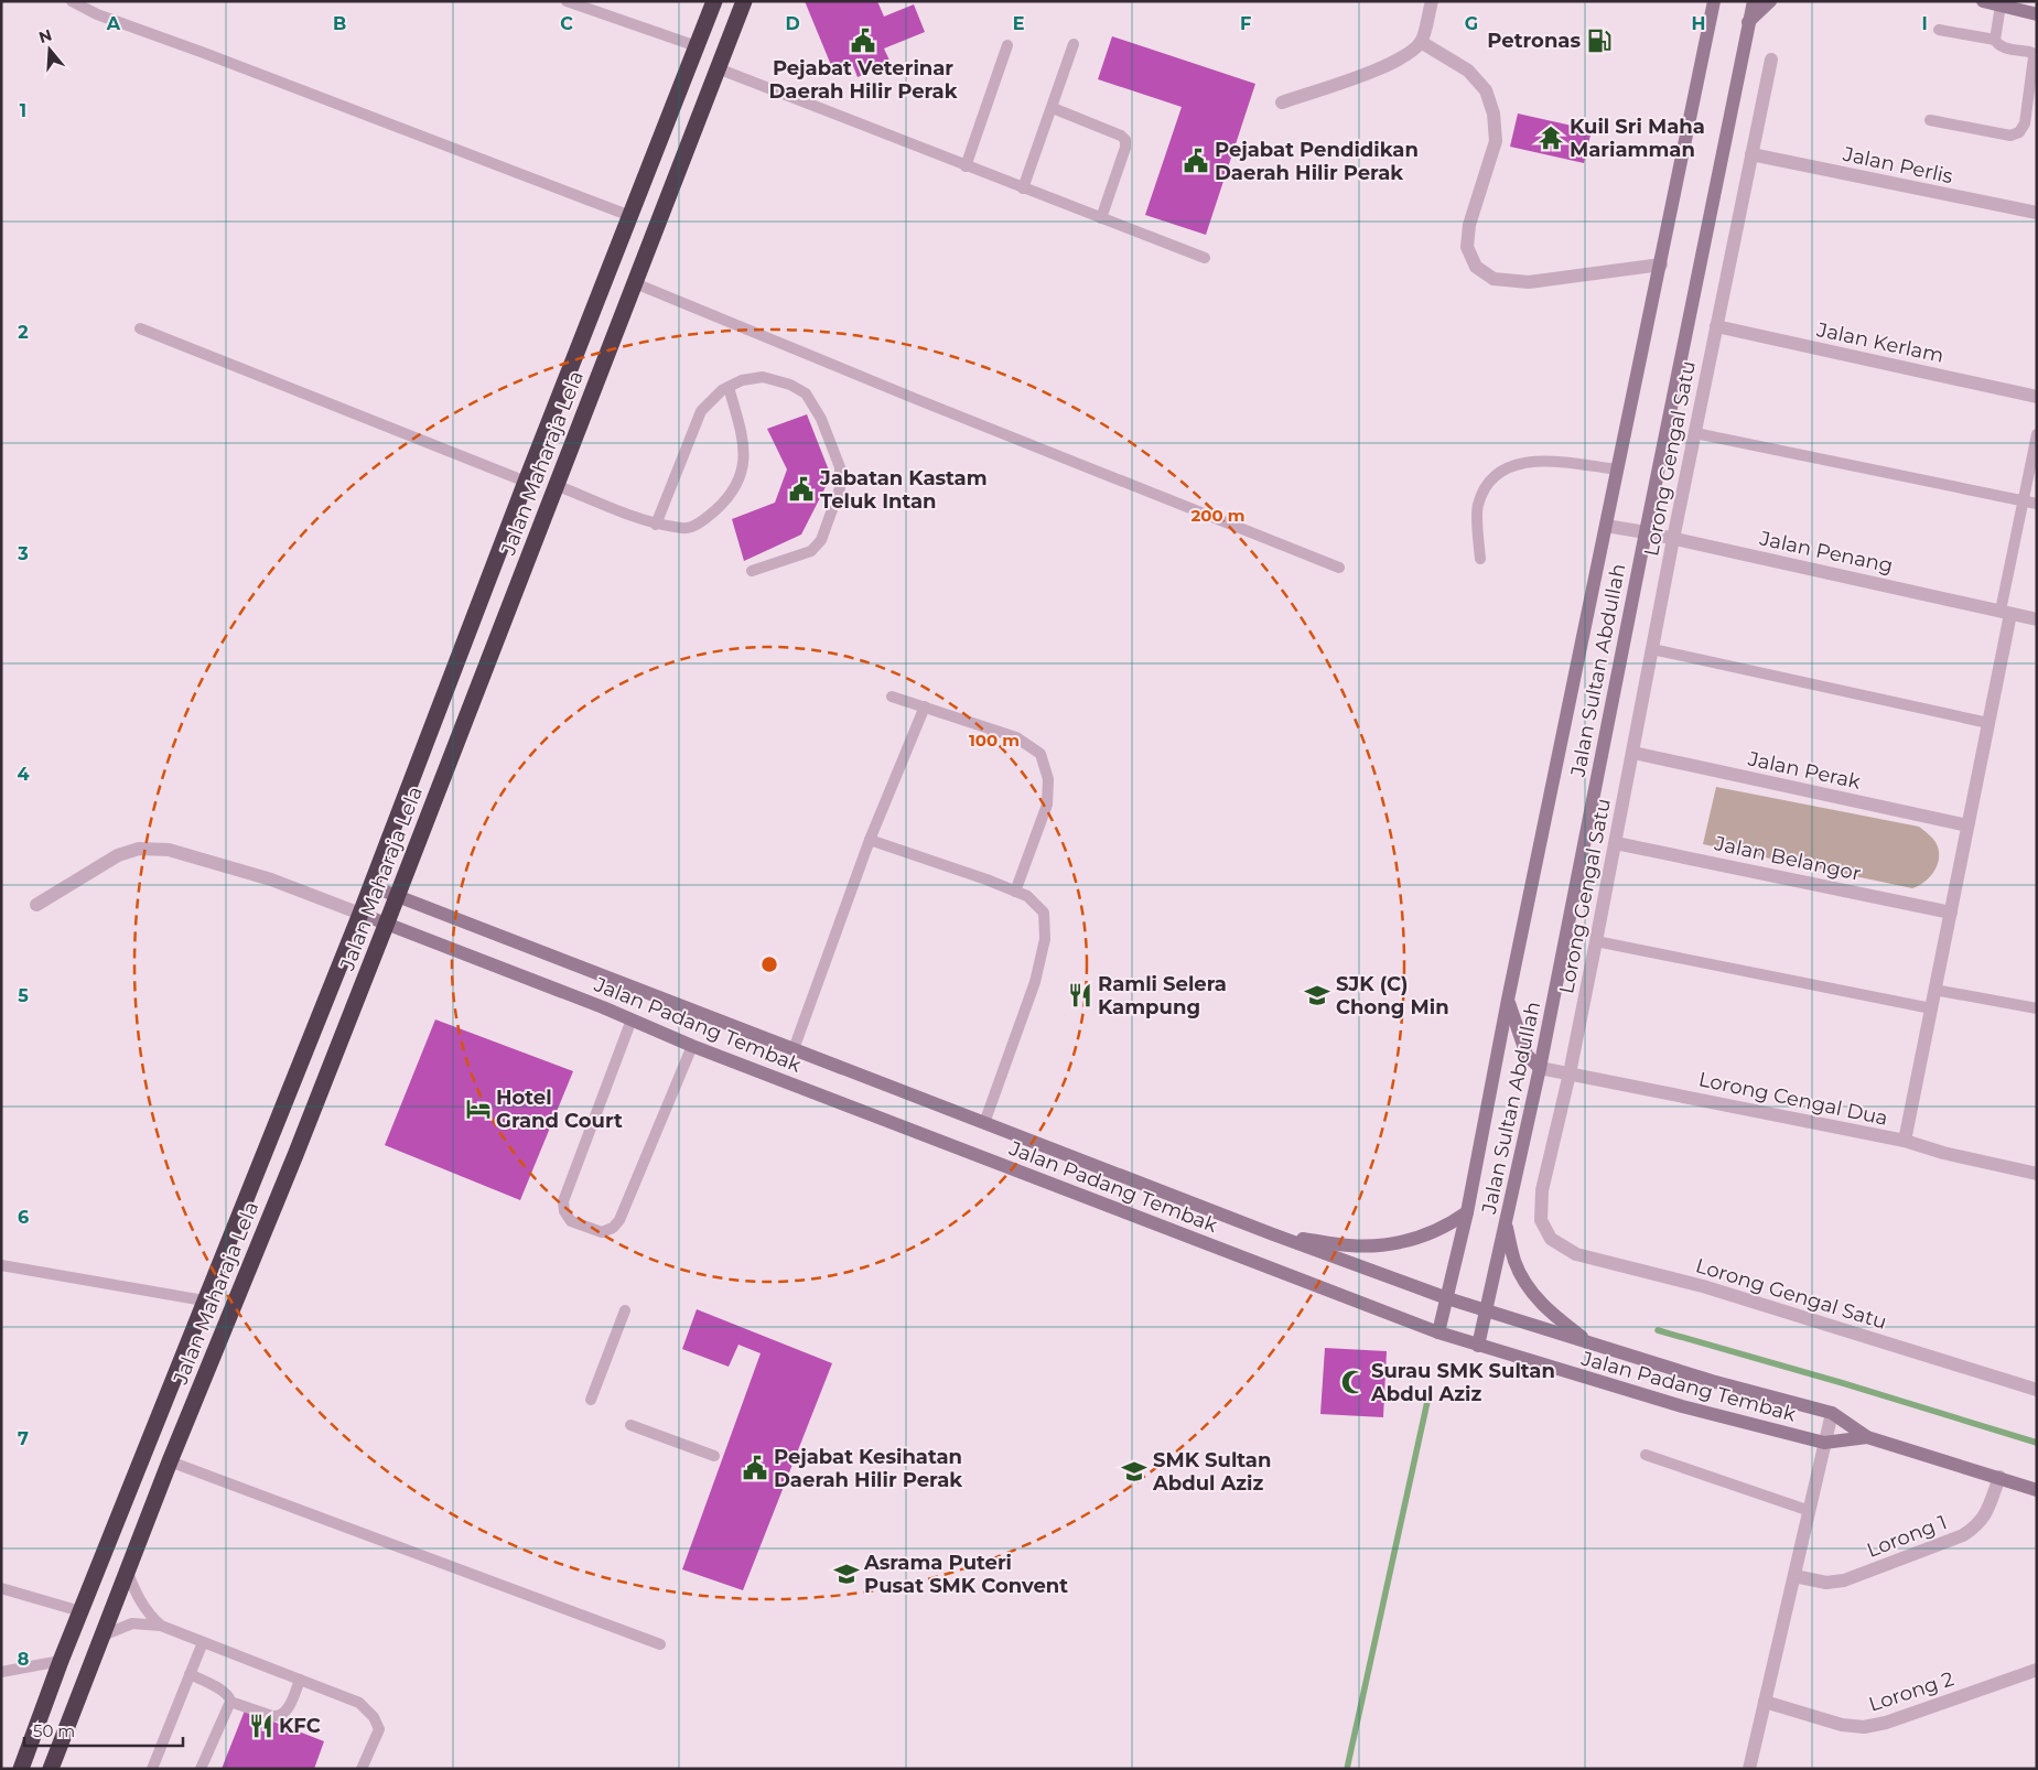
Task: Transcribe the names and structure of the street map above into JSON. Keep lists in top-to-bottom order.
{
  "streets": {
    "highway": ["Jalan Maharaja Lela"],
    "main road": ["Jalan Sultan Abdullah", "Jalan Padang Tembak"],
    "street": [
      "Jalan Perlis",
      "Jalan Kerlam",
      "Lorong Gengal Satu",
      "Jalan Penang",
      "Jalan Perak",
      "Jalan Belangor",
      "Lorong Cengal Dua",
      "Lorong 1",
      "Lorong 2"
    ]
  },
  "crossings": [
    ["Jalan Perlis", "Lorong Gengal Satu"],
    ["Jalan Kerlam", "Lorong Gengal Satu"],
    ["Lorong Gengal Satu", "Jalan Penang"],
    ["Lorong Gengal Satu", "Jalan Perak"],
    ["Lorong Gengal Satu", "Jalan Belangor"],
    ["Lorong Gengal Satu", "Lorong Cengal Dua"],
    ["Jalan Maharaja Lela", "Jalan Padang Tembak"],
    ["Jalan Penang", "Jalan Sultan Abdullah"],
    ["Jalan Sultan Abdullah", "Jalan Padang Tembak"],
    ["Jalan Sultan Abdullah", "Lorong Cengal Dua"],
    ["Jalan Padang Tembak", "Lorong 1"]
  ],
  "places": {
    "public building": [
      "Pejabat Veterinar Daerah Hilir Perak",
      "Pejabat Pendidikan Daerah Hilir Perak",
      "Jabatan Kastam Teluk Intan",
      "Pejabat Kesihatan Daerah Hilir Perak"
    ],
    "fuel station": ["Petronas"],
    "temple": ["Kuil Sri Maha Mariamman"],
    "restaurant": ["Ramli Selera Kampung", "KFC"],
    "school or university": ["SJK (C) Chong Min", "SMK Sultan Abdul Aziz", "Asrama Puteri Pusat SMK Convent"],
    "hotel": ["Hotel Grand Court"],
    "mosque": ["Surau SMK Sultan Abdul Aziz"]
  },
  "scale_bar": "50 m",
  "north": "top",
  "grid": {
    "columns": [
      "A",
      "B",
      "C",
      "D",
      "E",
      "F",
      "G",
      "H",
      "I"
    ],
    "rows": [
      "1",
      "2",
      "3",
      "4",
      "5",
      "6",
      "7",
      "8"
    ]
  },
  "rings": ["200 m", "100 m"]
}
